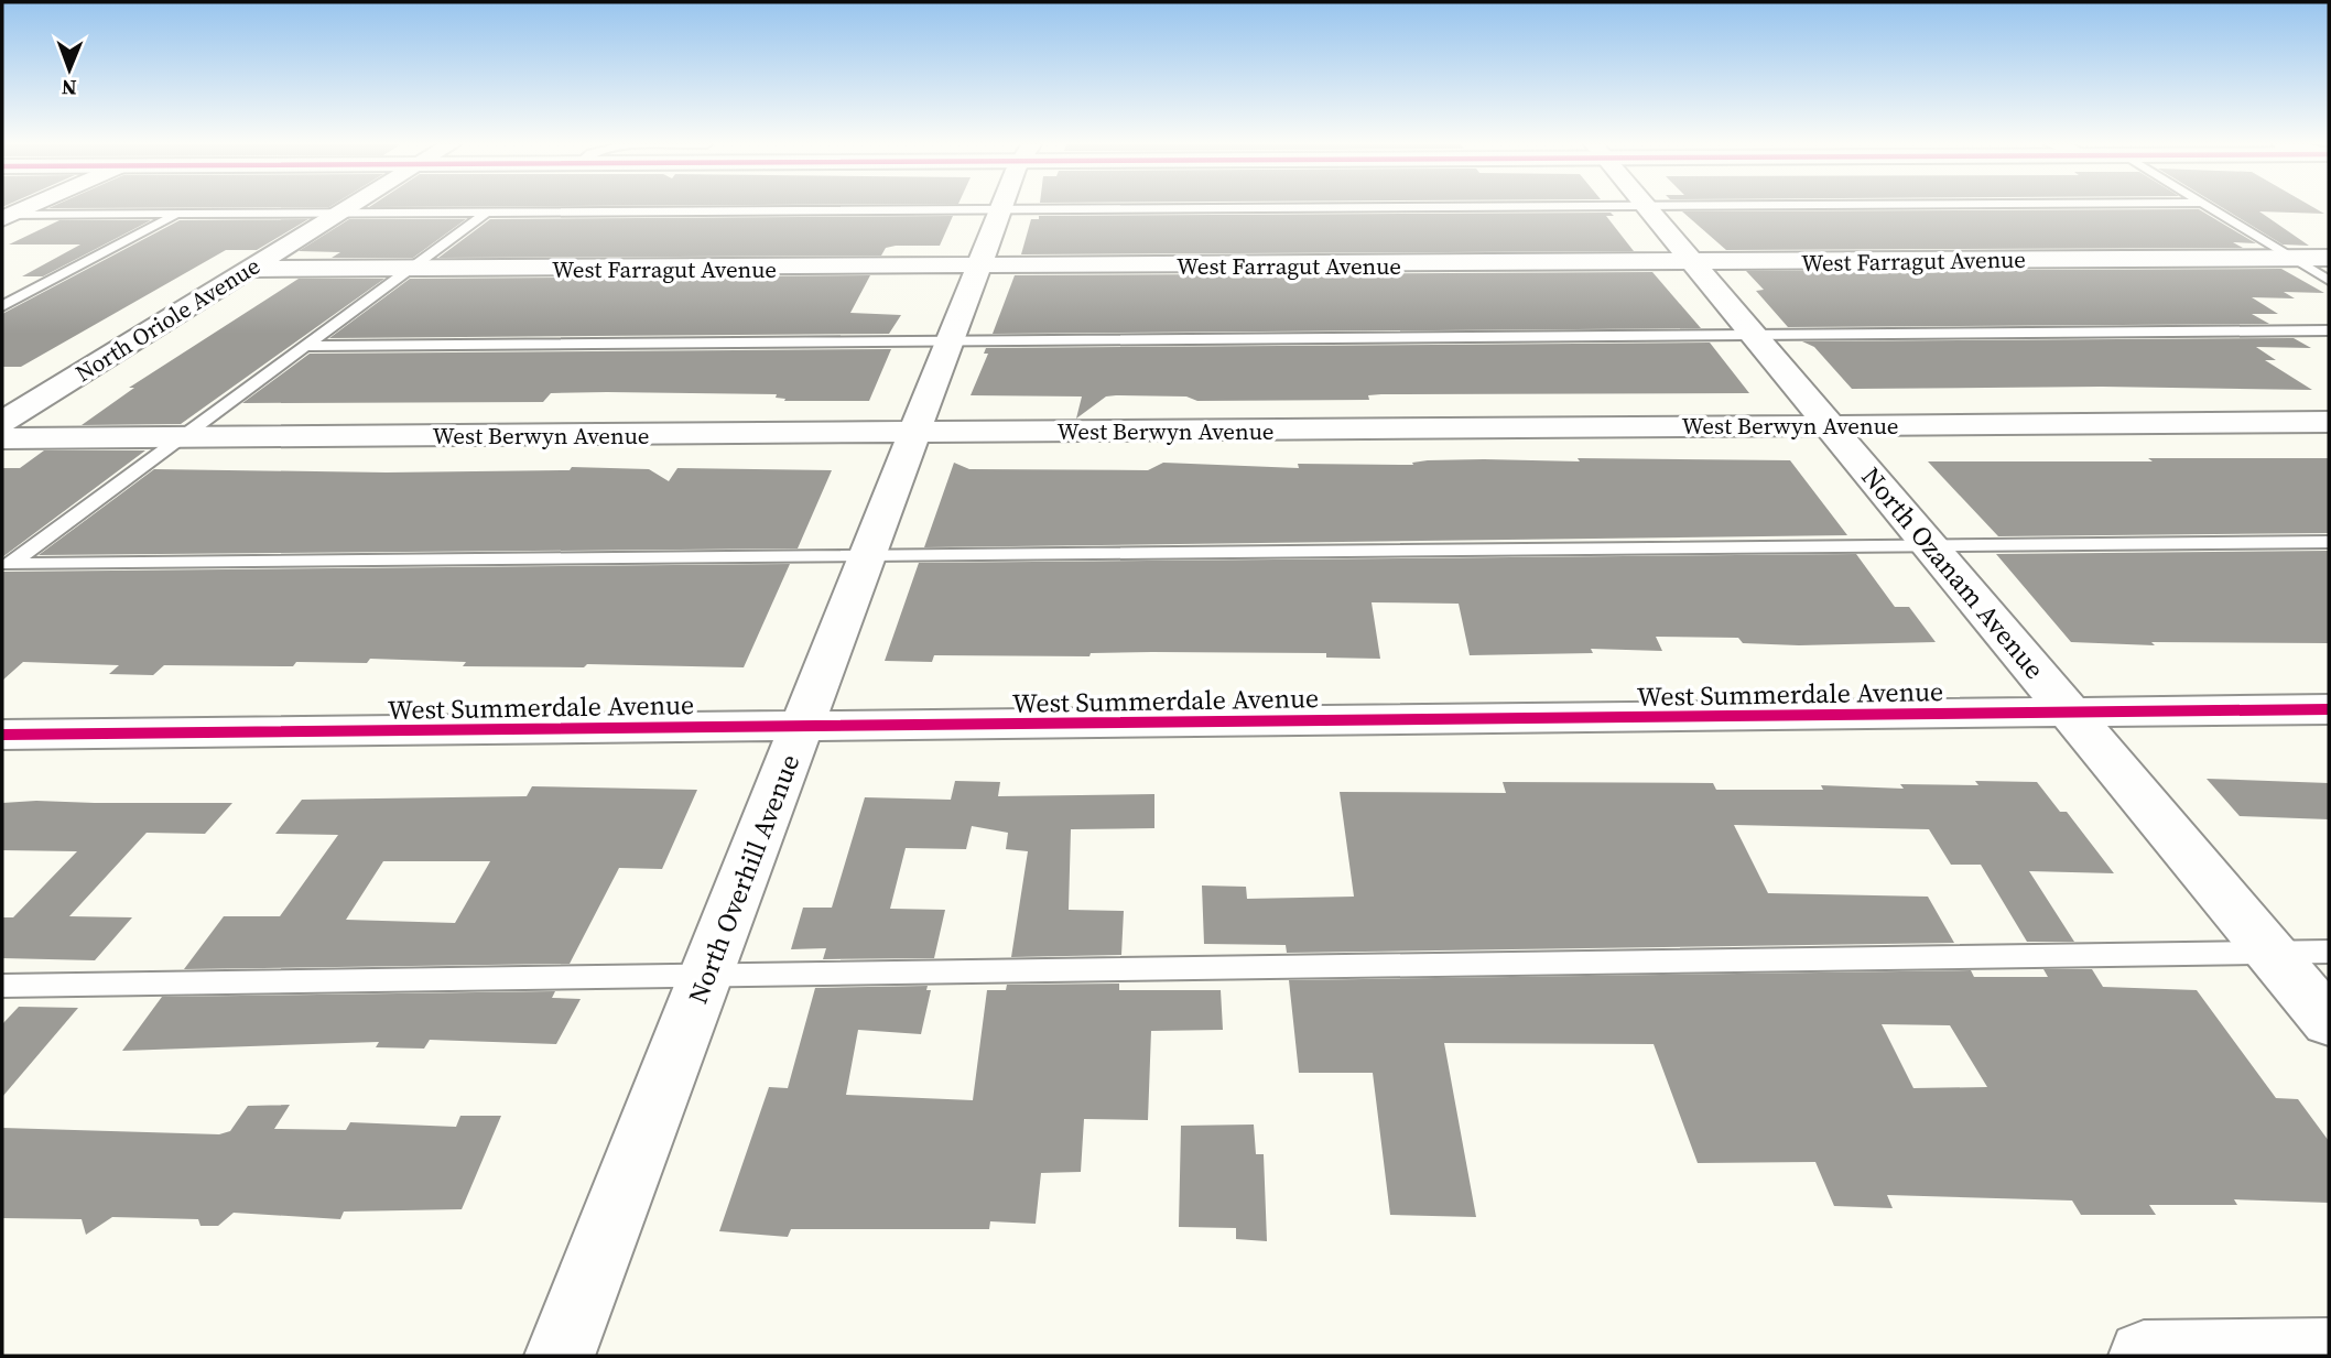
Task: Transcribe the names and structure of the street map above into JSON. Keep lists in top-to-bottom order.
{
  "streets": {
    "street": [
      "West Farragut Avenue",
      "North Oriole Avenue",
      "West Berwyn Avenue",
      "North Ozanam Avenue",
      "West Summerdale Avenue",
      "North Overhill Avenue"
    ]
  },
  "crossings": [
    ["West Farragut Avenue", "North Oriole Avenue"],
    ["West Farragut Avenue", "North Ozanam Avenue"],
    ["West Farragut Avenue", "North Overhill Avenue"],
    ["West Berwyn Avenue", "North Ozanam Avenue"],
    ["West Berwyn Avenue", "North Overhill Avenue"],
    ["North Ozanam Avenue", "West Summerdale Avenue"],
    ["West Summerdale Avenue", "North Overhill Avenue"]
  ],
  "north": "bottom"
}
